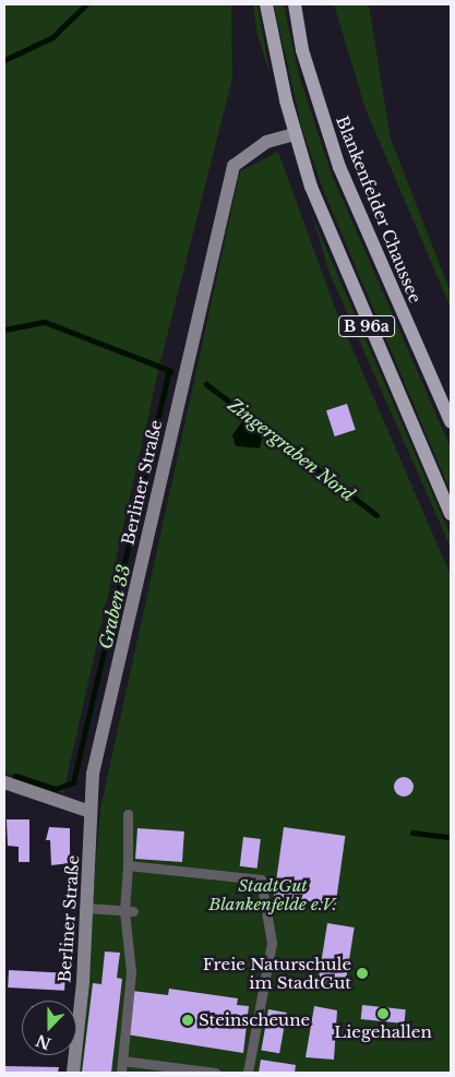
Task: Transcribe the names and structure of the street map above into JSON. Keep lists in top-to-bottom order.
{
  "streets": {
    "main road": ["Blankenfelder Chaussee", "B 96a"],
    "street": ["Berliner Straße"]
  },
  "crossings": [
    ["B 96a", "Berliner Straße"]
  ],
  "water": ["Zingergraben Nord", "Graben 33"],
  "parks": ["StadtGut Blankenfelde e.V."],
  "places": ["Freie Naturschule im StadtGut", "Liegehallen", "Steinscheune"],
  "north": "bottom"
}
